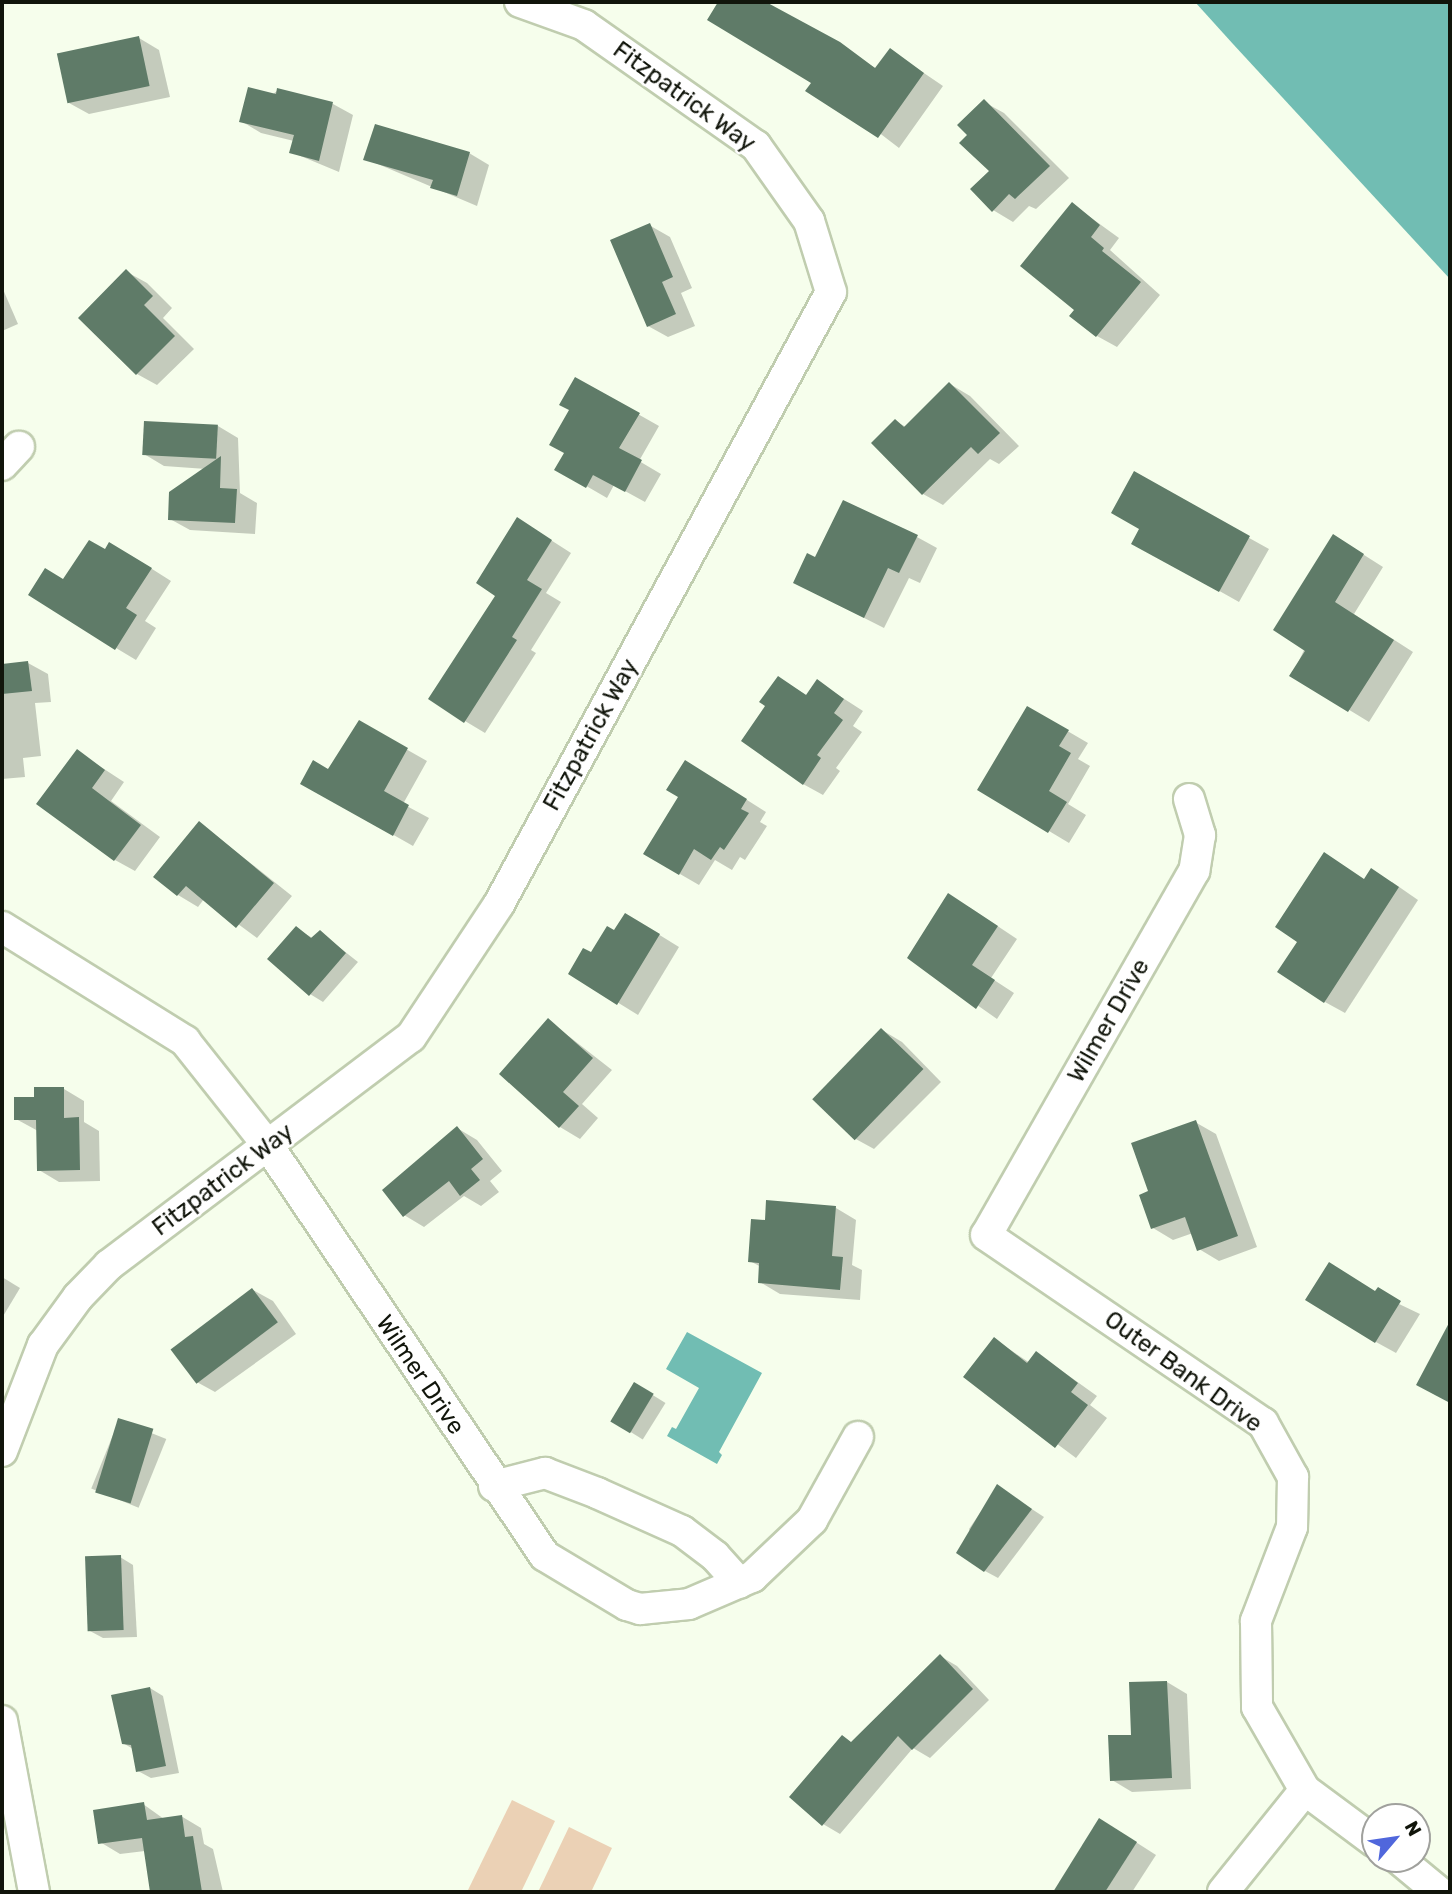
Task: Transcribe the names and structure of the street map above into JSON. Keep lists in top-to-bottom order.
{
  "streets": {
    "street": ["Fitzpatrick Way", "Wilmer Drive", "Outer Bank Drive"]
  },
  "crossings": [
    ["Fitzpatrick Way", "Wilmer Drive"],
    ["Wilmer Drive", "Outer Bank Drive"]
  ],
  "north": "top right"
}
